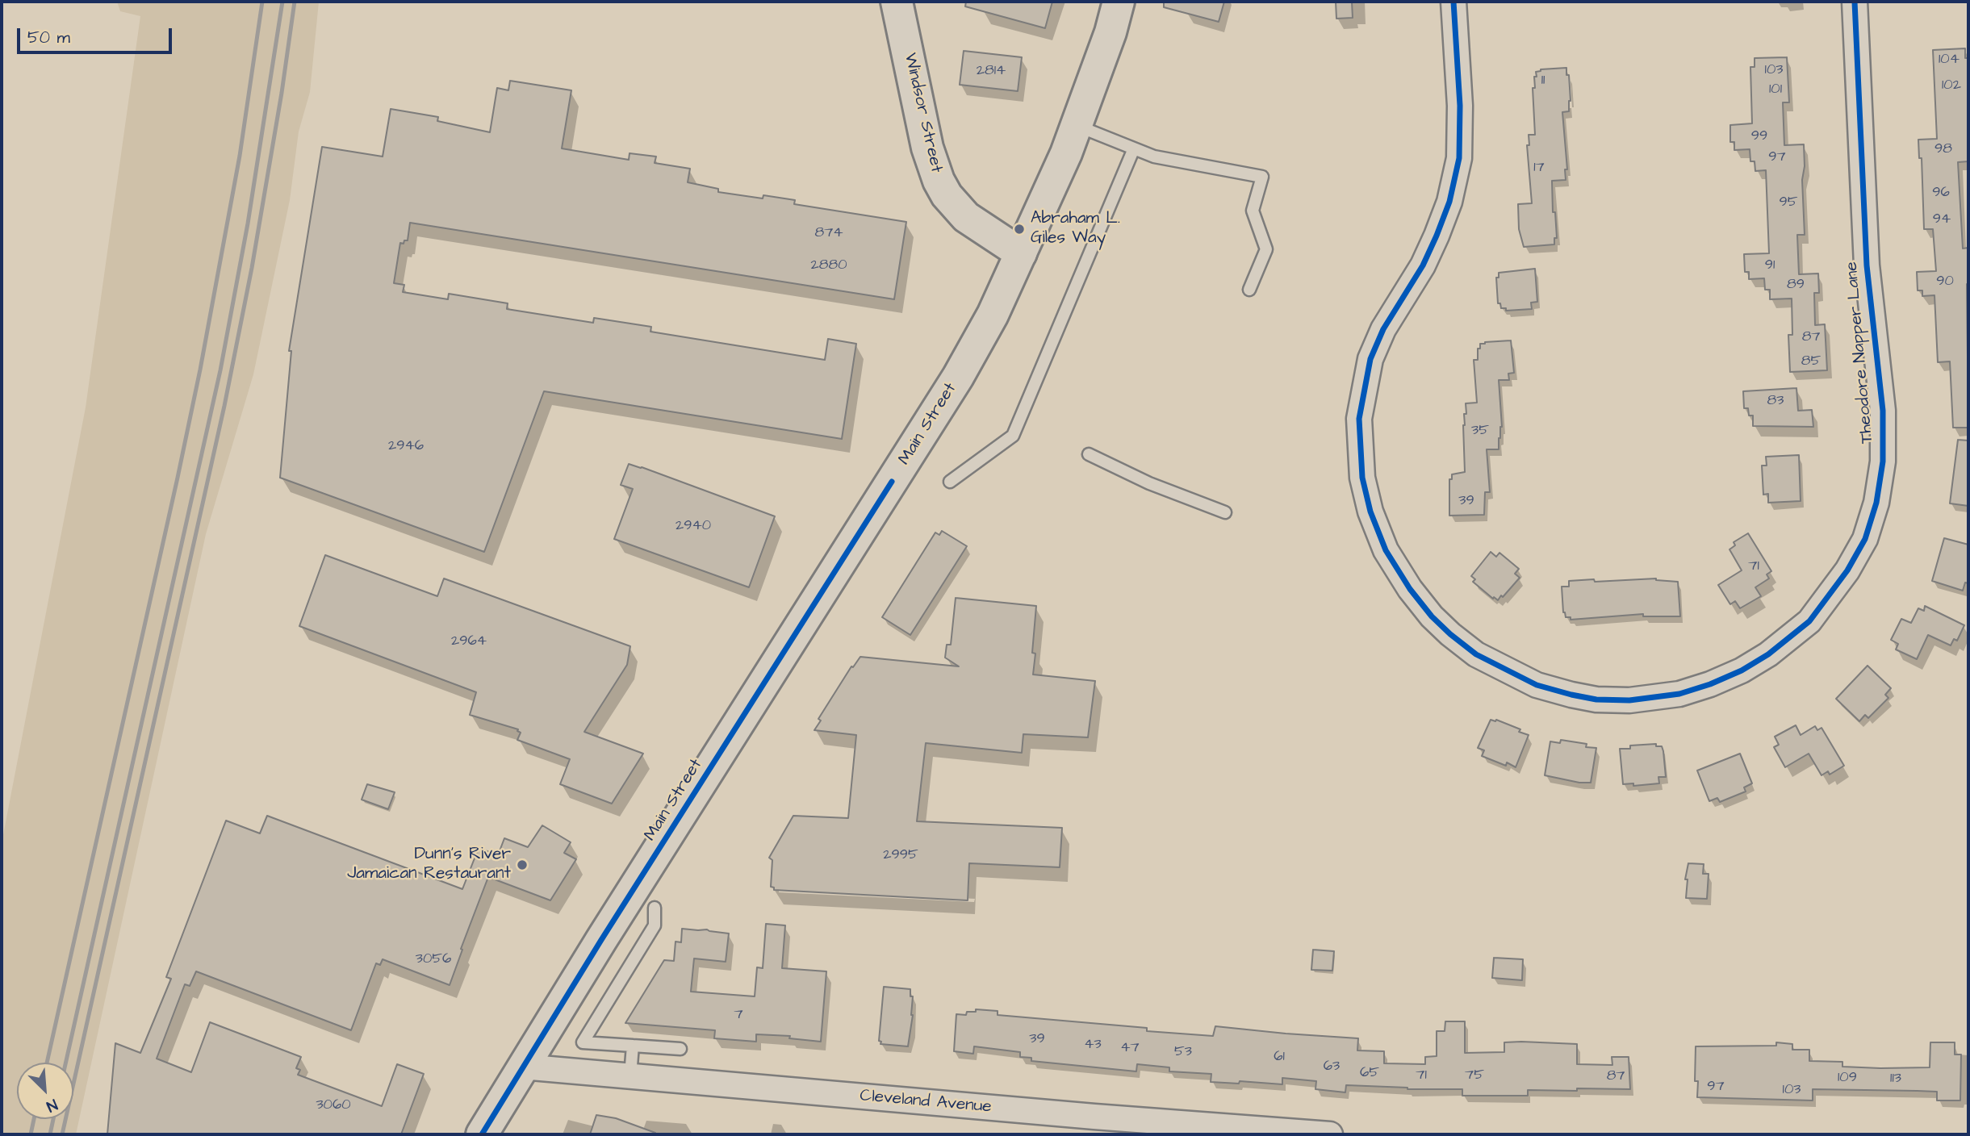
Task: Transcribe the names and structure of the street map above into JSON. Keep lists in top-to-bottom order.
{
  "streets": {
    "main road": ["Windsor Street", "Main Street"],
    "street": ["Theodore Napper Lane", "Cleveland Avenue"]
  },
  "crossings": [
    ["Windsor Street", "Main Street"],
    ["Main Street", "Cleveland Avenue"]
  ],
  "places": ["Abraham L. Giles Way", "Dunn's River Jamaican Restaurant"],
  "house_numbers": [
    "104",
    "103",
    "2814",
    "11",
    "102",
    "101",
    "99",
    "98",
    "97",
    "17",
    "96",
    "95",
    "94",
    "874",
    "2880",
    "91",
    "90",
    "89",
    "87",
    "85",
    "83",
    "35",
    "2946",
    "39",
    "2940",
    "71",
    "2964",
    "2995",
    "3056",
    "7",
    "39",
    "43",
    "47",
    "53",
    "61",
    "63",
    "65",
    "71",
    "75",
    "87",
    "109",
    "113",
    "97",
    "103",
    "3060"
  ],
  "scale_bar": "50 m",
  "north": "bottom right"
}
